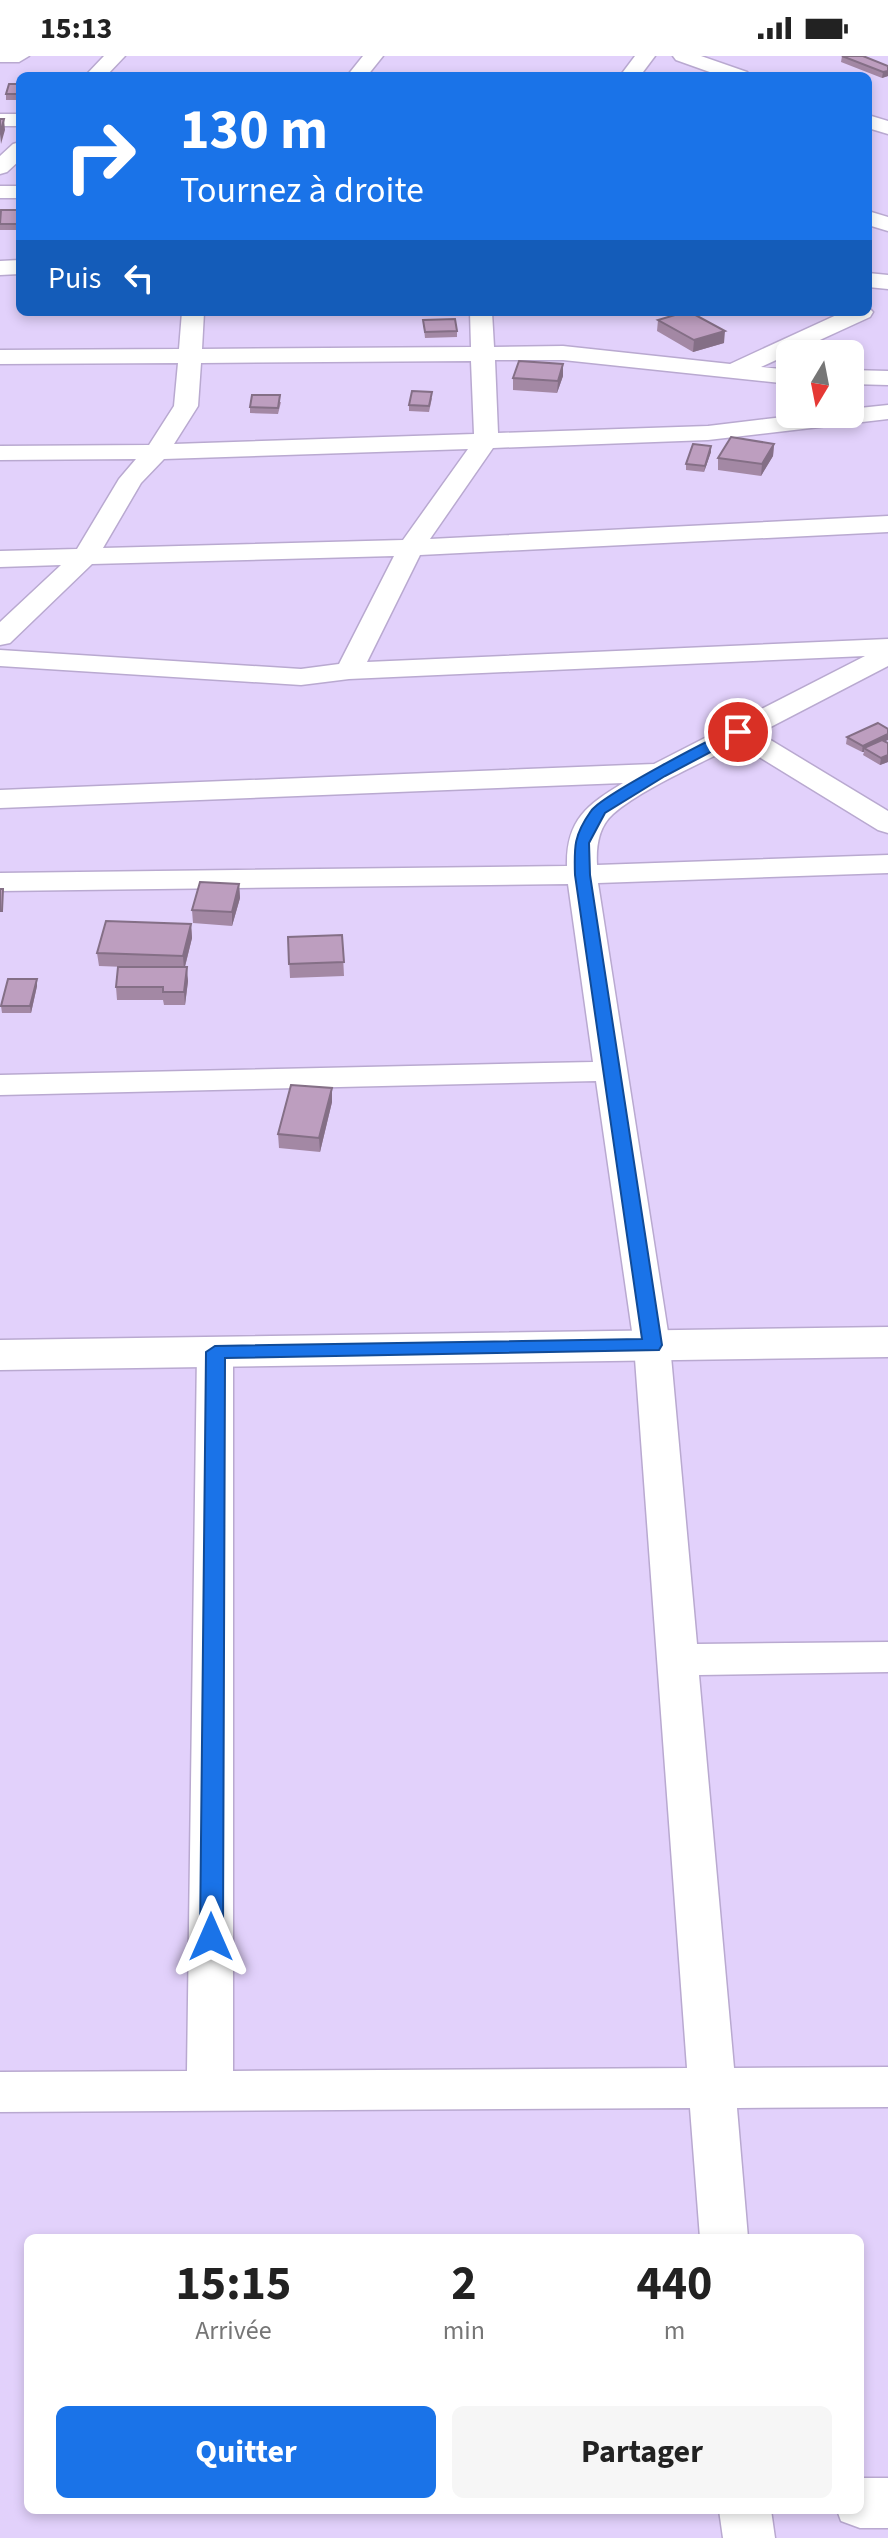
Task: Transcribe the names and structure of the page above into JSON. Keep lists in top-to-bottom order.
{
  "north": "bottom",
  "page": {
    "status": "15:13",
    "turn": ["130 m", "Tournez à droite"],
    "then": "Puis",
    "eta": [
      "15:15",
      "Arrivée",
      "2",
      "min",
      "440",
      "m"
    ],
    "buttons": ["Quitter", "Partager"]
  }
}
